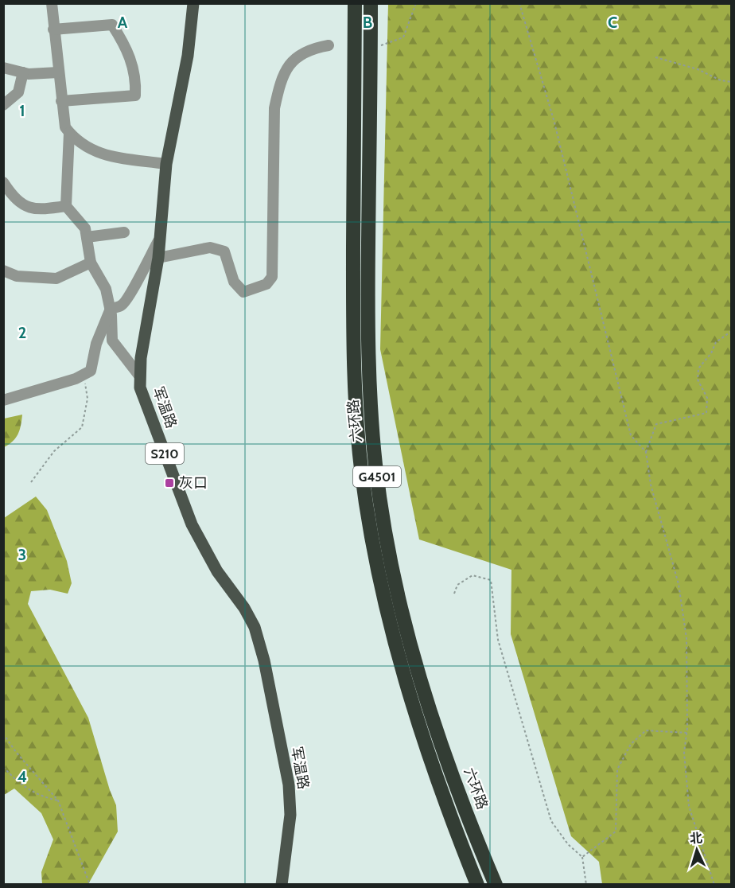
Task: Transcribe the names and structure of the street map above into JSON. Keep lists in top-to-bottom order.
{
  "streets": {
    "highway": ["六环路", "G4501"],
    "main road": ["军温路", "S210"]
  },
  "places": {
    "transit": ["灰口"]
  },
  "north": "top",
  "grid": {
    "columns": ["A", "B", "C"],
    "rows": [
      "1",
      "2",
      "3",
      "4"
    ]
  }
}
